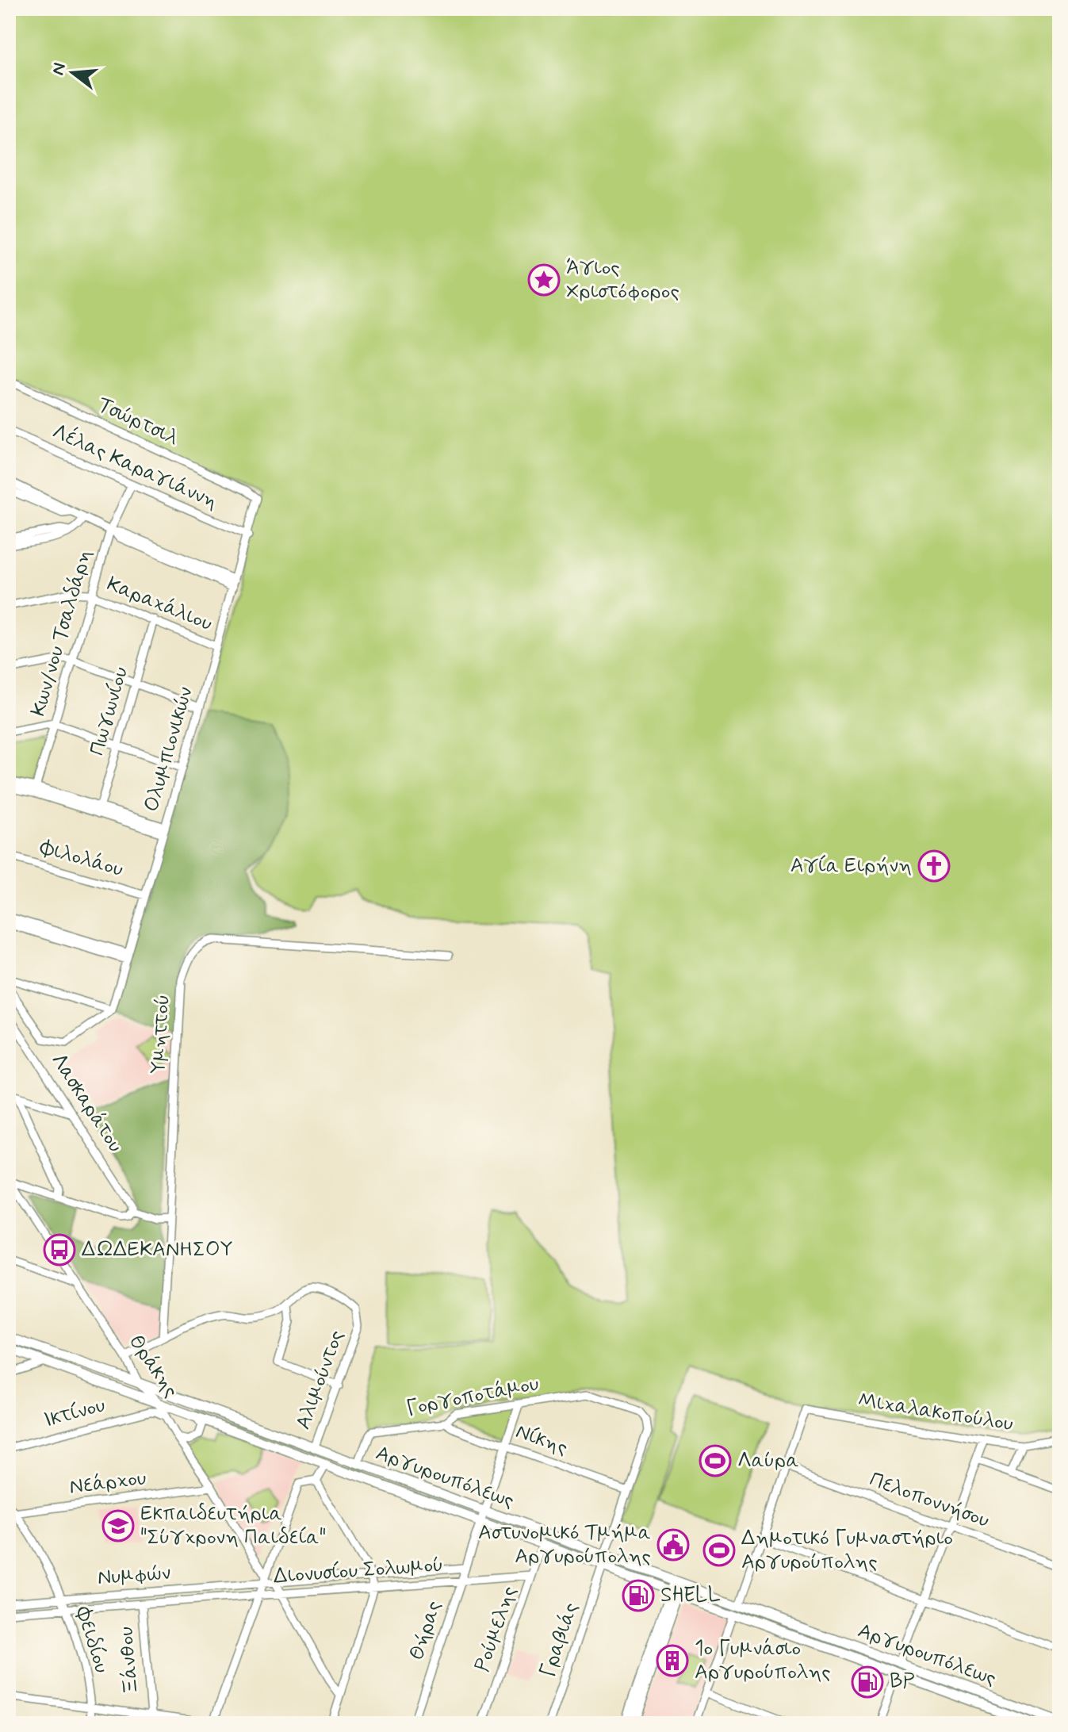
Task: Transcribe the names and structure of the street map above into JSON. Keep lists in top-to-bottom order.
{
  "streets": {
    "main road": ["Αργυρουπόλεως"],
    "street": [
      "Τσώρτσιλ",
      "Λέλας Καραγιάννη",
      "Καραχάλιου",
      "Κων/νου Τσαλδάρη",
      "Πωγωνίου",
      "Ολυμπιονικών",
      "Φιλολάου",
      "Υμηττού",
      "Λασκαράτου",
      "Θράκης",
      "Αλιμούντος",
      "Γοργοποτάμου",
      "Μιχαλακοπούλου",
      "Ικτίνου",
      "Νίκης",
      "Νεάρχου",
      "Πελοποννήσου",
      "Διονυσίου Σολωμού",
      "Νυμφών",
      "Ρούμελης",
      "Θήρας",
      "Φειδίου",
      "Γραβιάς",
      "Ξάνθου"
    ]
  },
  "crossings": [
    ["Τσώρτσιλ", "Ολυμπιονικών"],
    ["Λέλας Καραγιάννη", "Κων/νου Τσαλδάρη"],
    ["Λέλας Καραγιάννη", "Ολυμπιονικών"],
    ["Καραχάλιου", "Κων/νου Τσαλδάρη"],
    ["Καραχάλιου", "Πωγωνίου"],
    ["Καραχάλιου", "Ολυμπιονικών"],
    ["Ολυμπιονικών", "Φιλολάου"],
    ["Ολυμπιονικών", "Λασκαράτου"],
    ["Υμηττού", "Αλιμούντος"],
    ["Θράκης", "Αργυρουπόλεως"],
    ["Θράκης", "Νεάρχου"],
    ["Αλιμούντος", "Αργυρουπόλεως"],
    ["Γοργοποτάμου", "Νίκης"],
    ["Γοργοποτάμου", "Αργυρουπόλεως"],
    ["Γοργοποτάμου", "Θήρας"],
    ["Μιχαλακοπούλου", "Πελοποννήσου"],
    ["Νίκης", "Θήρας"],
    ["Αργυρουπόλεως", "Ρούμελης"],
    ["Αργυρουπόλεως", "Θήρας"],
    ["Αργυρουπόλεως", "Γραβιάς"],
    ["Νεάρχου", "Φειδίου"],
    ["Διονυσίου Σολωμού", "Νυμφών"],
    ["Διονυσίου Σολωμού", "Ρούμελης"],
    ["Διονυσίου Σολωμού", "Θήρας"],
    ["Νυμφών", "Φειδίου"],
    ["Νυμφών", "Ξάνθου"]
  ],
  "places": {
    "place": ["Άγιος Χριστόφορος"],
    "church": ["Αγία Ειρήνη"],
    "bus stop": ["ΔΩΔΕΚΑΝΗΣΟΥ"],
    "sports": ["Λαύρα", "Δημοτικό Γυμναστήριο Αργυρούπολης"],
    "school or university": ["Εκπαιδευτήρια \"Σύγχρονη Παιδεία\""],
    "public building": ["Αστυνομικό Τμήμα Αργυρούπολης"],
    "fuel station": ["SHELL", "BP"],
    "building": ["1ο Γυμνάσιο Αργυρούπολης"]
  },
  "north": "left"
}
